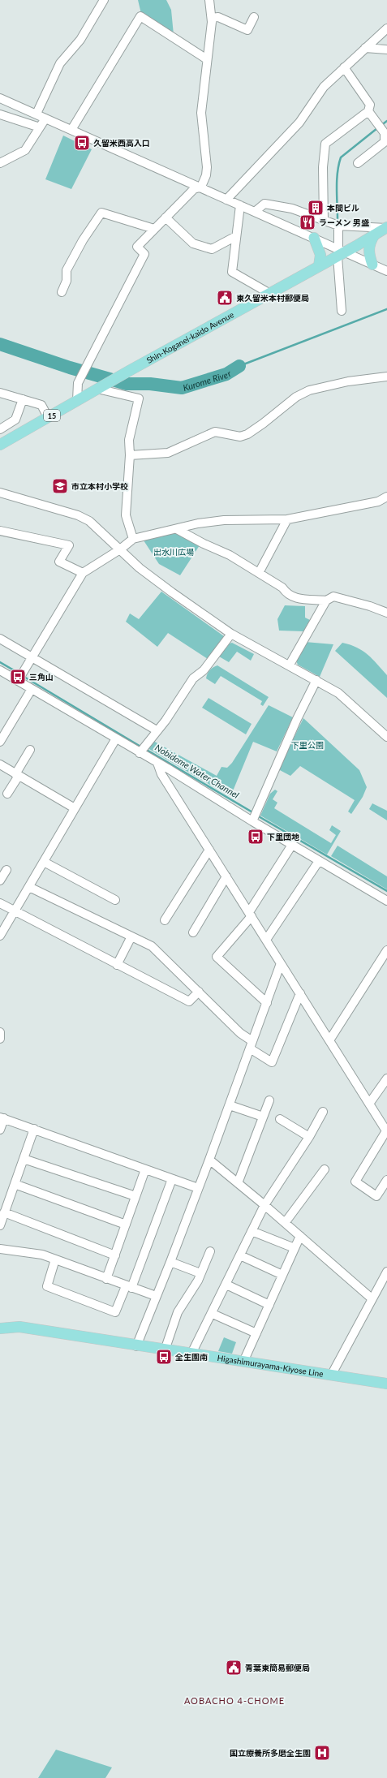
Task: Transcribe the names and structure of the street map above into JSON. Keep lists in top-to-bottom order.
{
  "streets": {
    "main road": ["Shin-Koganei-kaido Avenue", "15", "Higashimurayama-Kiyose Line"]
  },
  "crossings": [
    ["Shin-Koganei-kaido Avenue", "15"]
  ],
  "districts": ["AOBACHO 4-CHOME"],
  "water": ["Kurome River", "Nobidome Water Channel"],
  "parks": ["出水川広場", "下里公園"],
  "places": {
    "bus stop": [
      "久留米西高入口",
      "三角山",
      "下里団地",
      "全生園南"
    ],
    "building": ["本間ビル"],
    "restaurant": ["ラーメン 男盛"],
    "public building": ["東久留米本村郵便局", "青葉東簡易郵便局"],
    "school or university": ["市立本村小学校"],
    "hospital": ["国立療養所多磨全生園"]
  }
}
